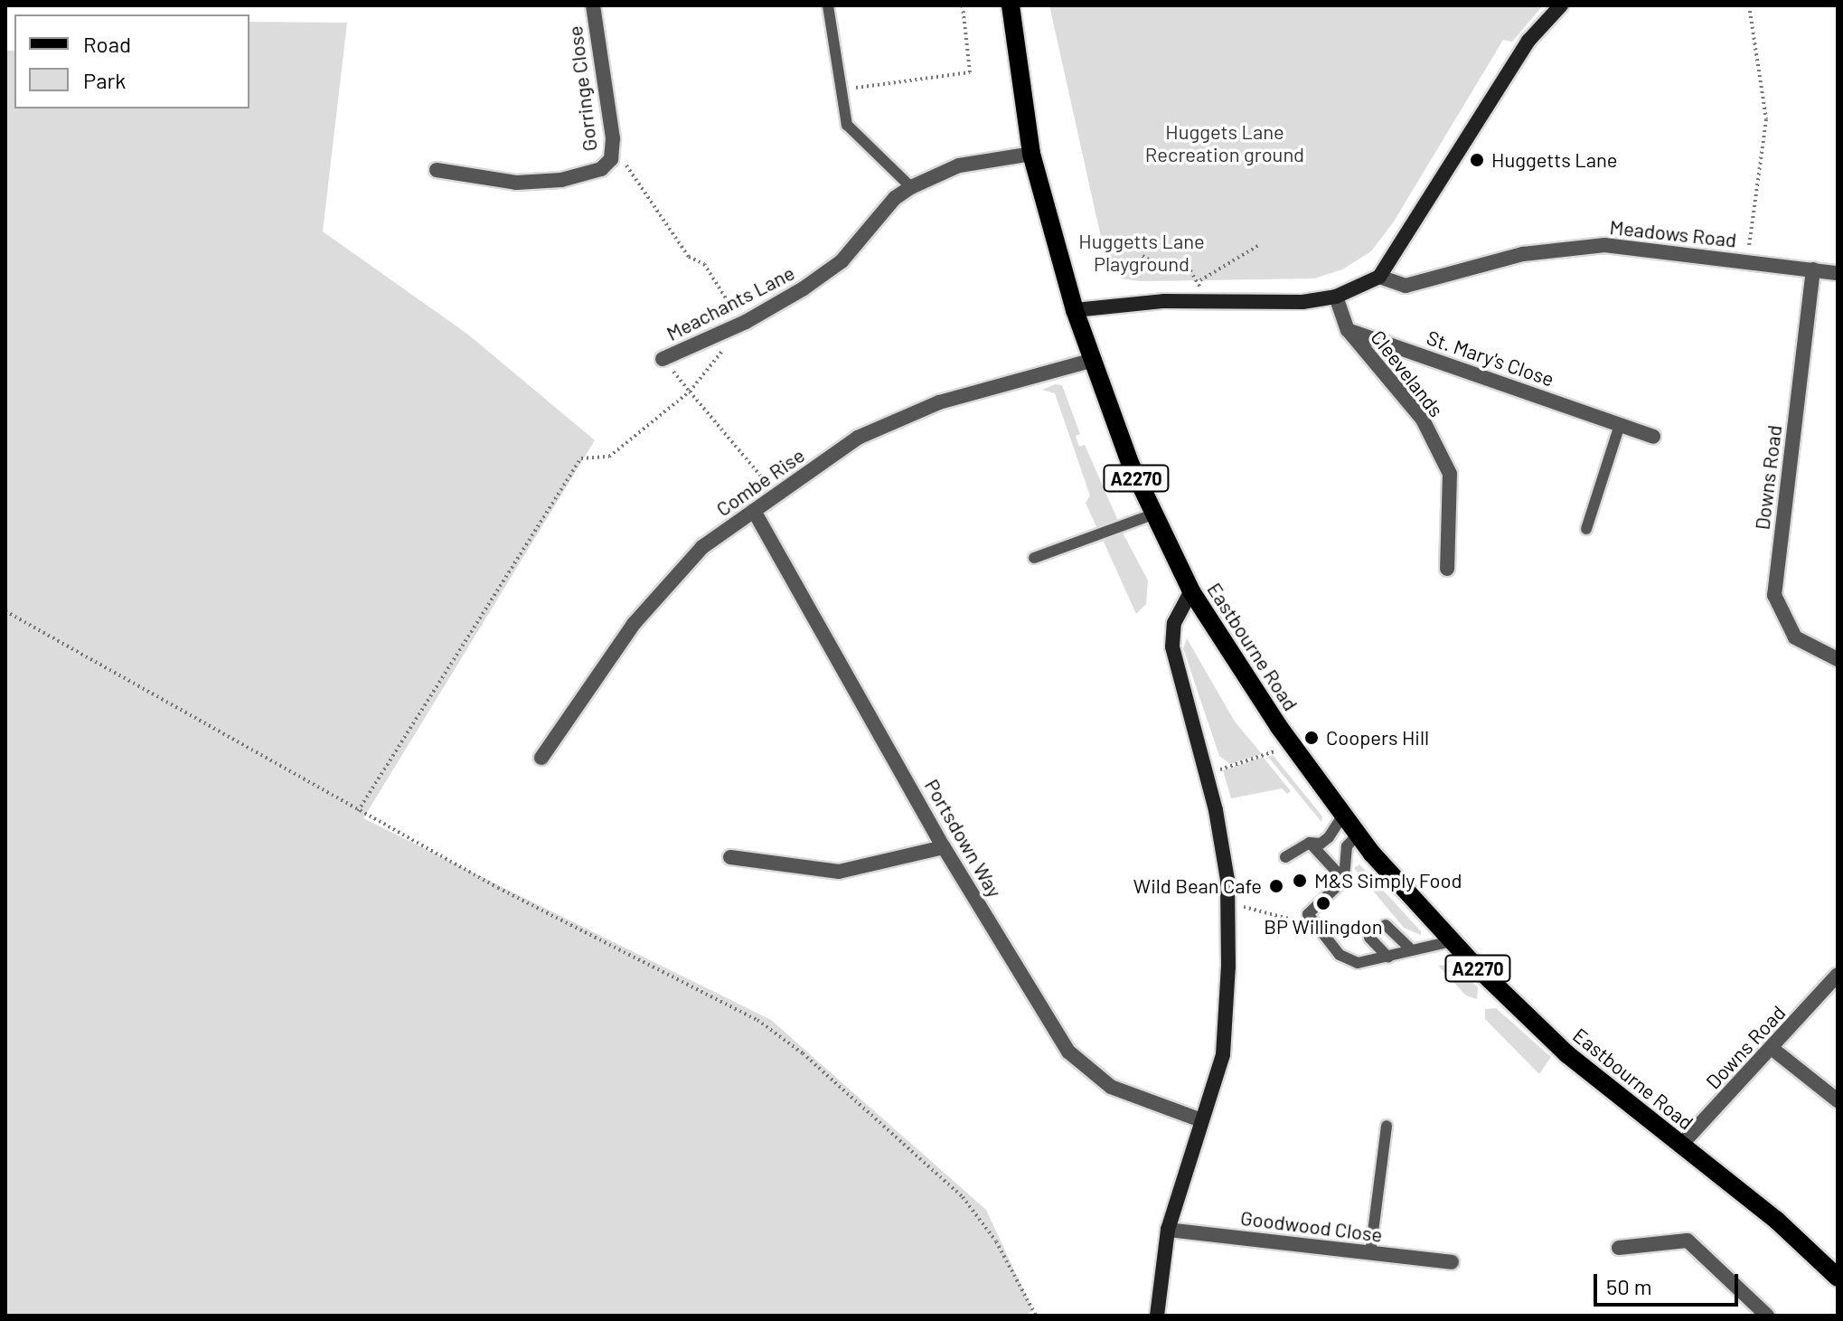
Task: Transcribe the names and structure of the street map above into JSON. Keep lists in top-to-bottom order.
{
  "streets": {
    "main road": ["A2270", "Eastbourne Road"],
    "street": [
      "Gorringe Close",
      "Meadows Road",
      "Meachants Lane",
      "St. Mary's Close",
      "Cleevelands",
      "Downs Road",
      "Combe Rise",
      "Portsdown Way",
      "Goodwood Close"
    ]
  },
  "crossings": [
    ["Meadows Road", "Downs Road"],
    ["Meachants Lane", "Eastbourne Road"],
    ["St. Mary's Close", "Cleevelands"],
    ["Downs Road", "Eastbourne Road"],
    ["Combe Rise", "Eastbourne Road"],
    ["Combe Rise", "Portsdown Way"]
  ],
  "parks": ["Huggets Lane Recreation ground", "Huggetts Lane Playground"],
  "places": [
    "Huggetts Lane",
    "Coopers Hill",
    "M&S Simply Food",
    "Wild Bean Cafe",
    "BP Willingdon"
  ],
  "legend": ["Road", "Park"],
  "scale_bar": "50 m"
}
